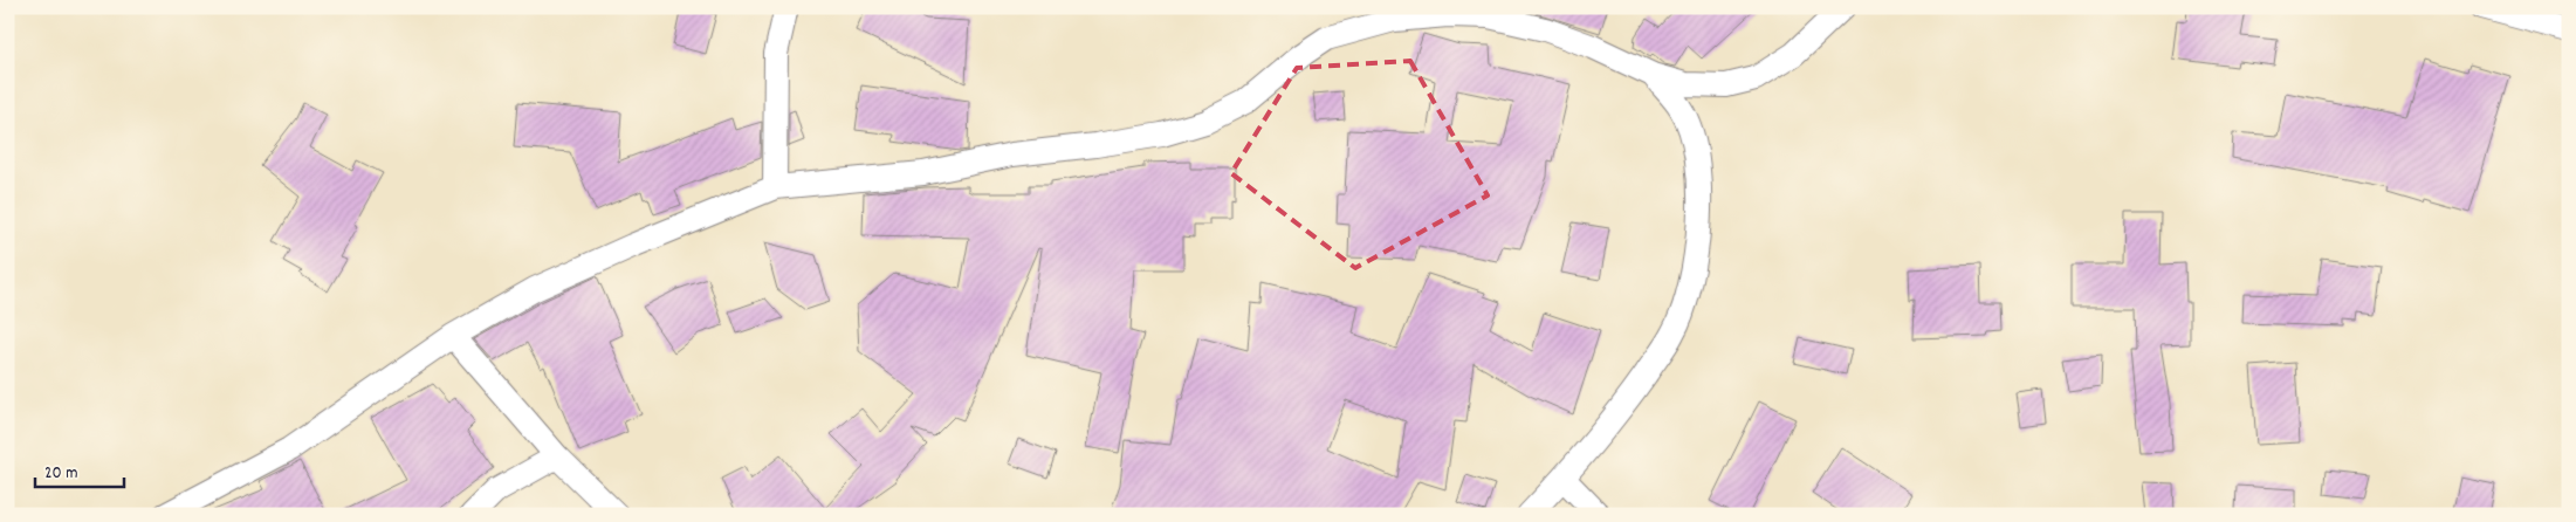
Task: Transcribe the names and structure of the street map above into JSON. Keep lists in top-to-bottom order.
{
  "scale_bar": "20 m"
}
